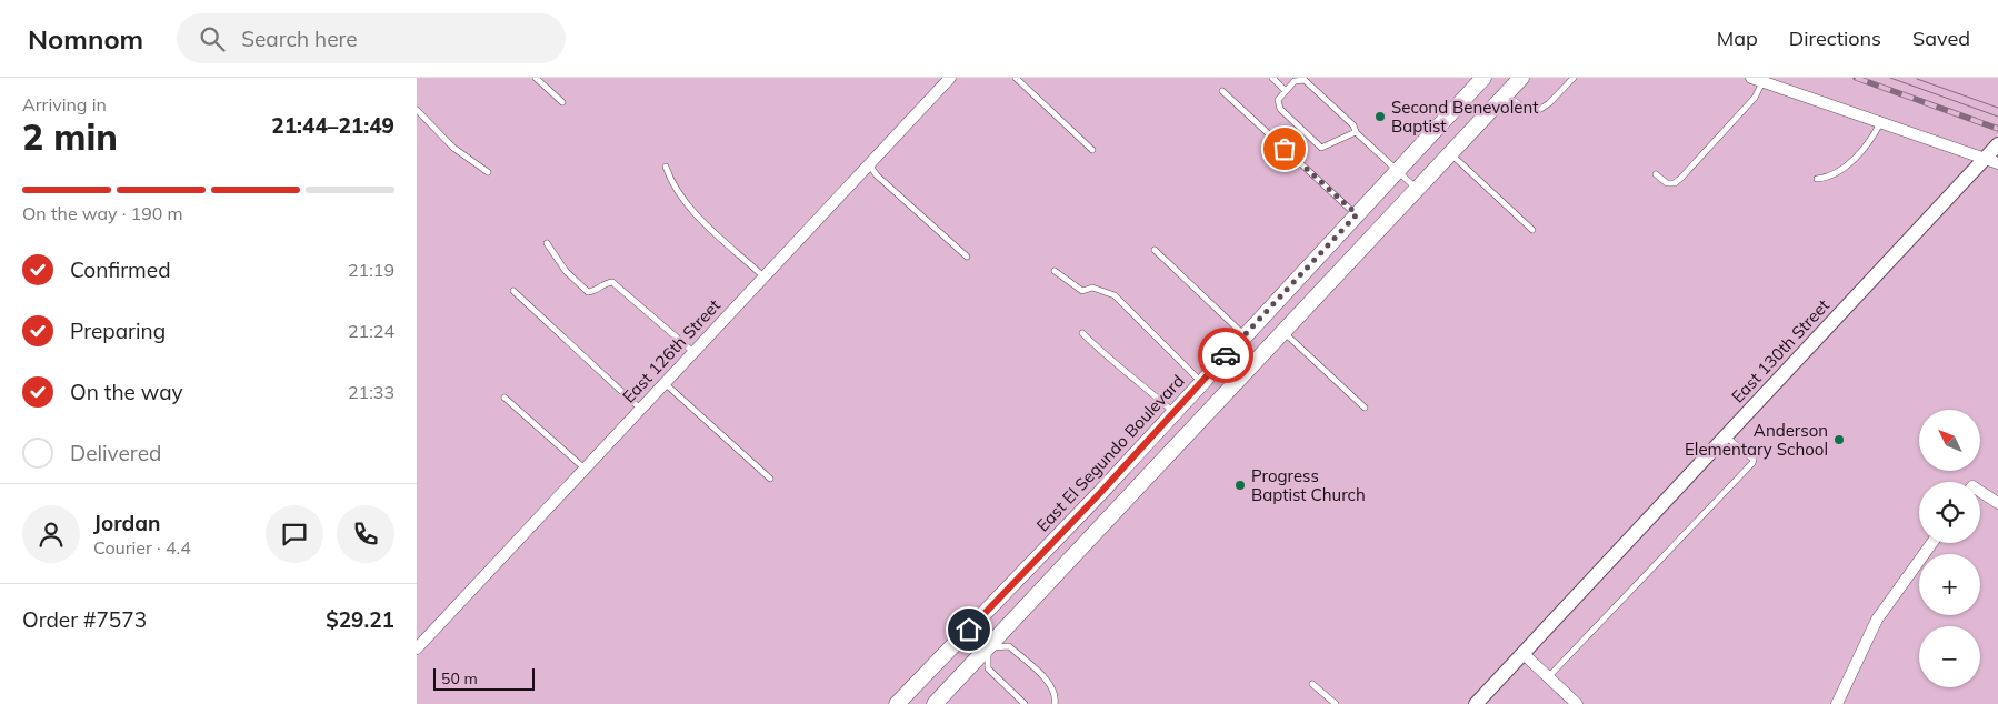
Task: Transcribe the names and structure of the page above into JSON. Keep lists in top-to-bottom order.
{
  "streets": {
    "main road": ["East El Segundo Boulevard"],
    "street": ["East 126th Street", "East 130th Street"]
  },
  "places": ["Second Benevolent Baptist", "Anderson Elementary School", "Progress Baptist Church"],
  "scale_bar": "50 m",
  "north": "top left",
  "page": {
    "header": "Nomnom",
    "search": "Search here",
    "nav": ["Map", "Directions", "Saved"],
    "heading": ["2 min", "Arriving in", "21:44–21:49"],
    "panel": [
      "Jordan",
      "Courier · 4.4",
      "Order #7573",
      "$29.21"
    ],
    "bar": "On the way · 190 m",
    "list": [
      ["Confirmed", "21:19"],
      ["Preparing", "21:24"],
      ["On the way", "21:33"],
      "Delivered"
    ],
    "map_buttons": ["+", "−"],
    "scale": "50 m"
  }
}
